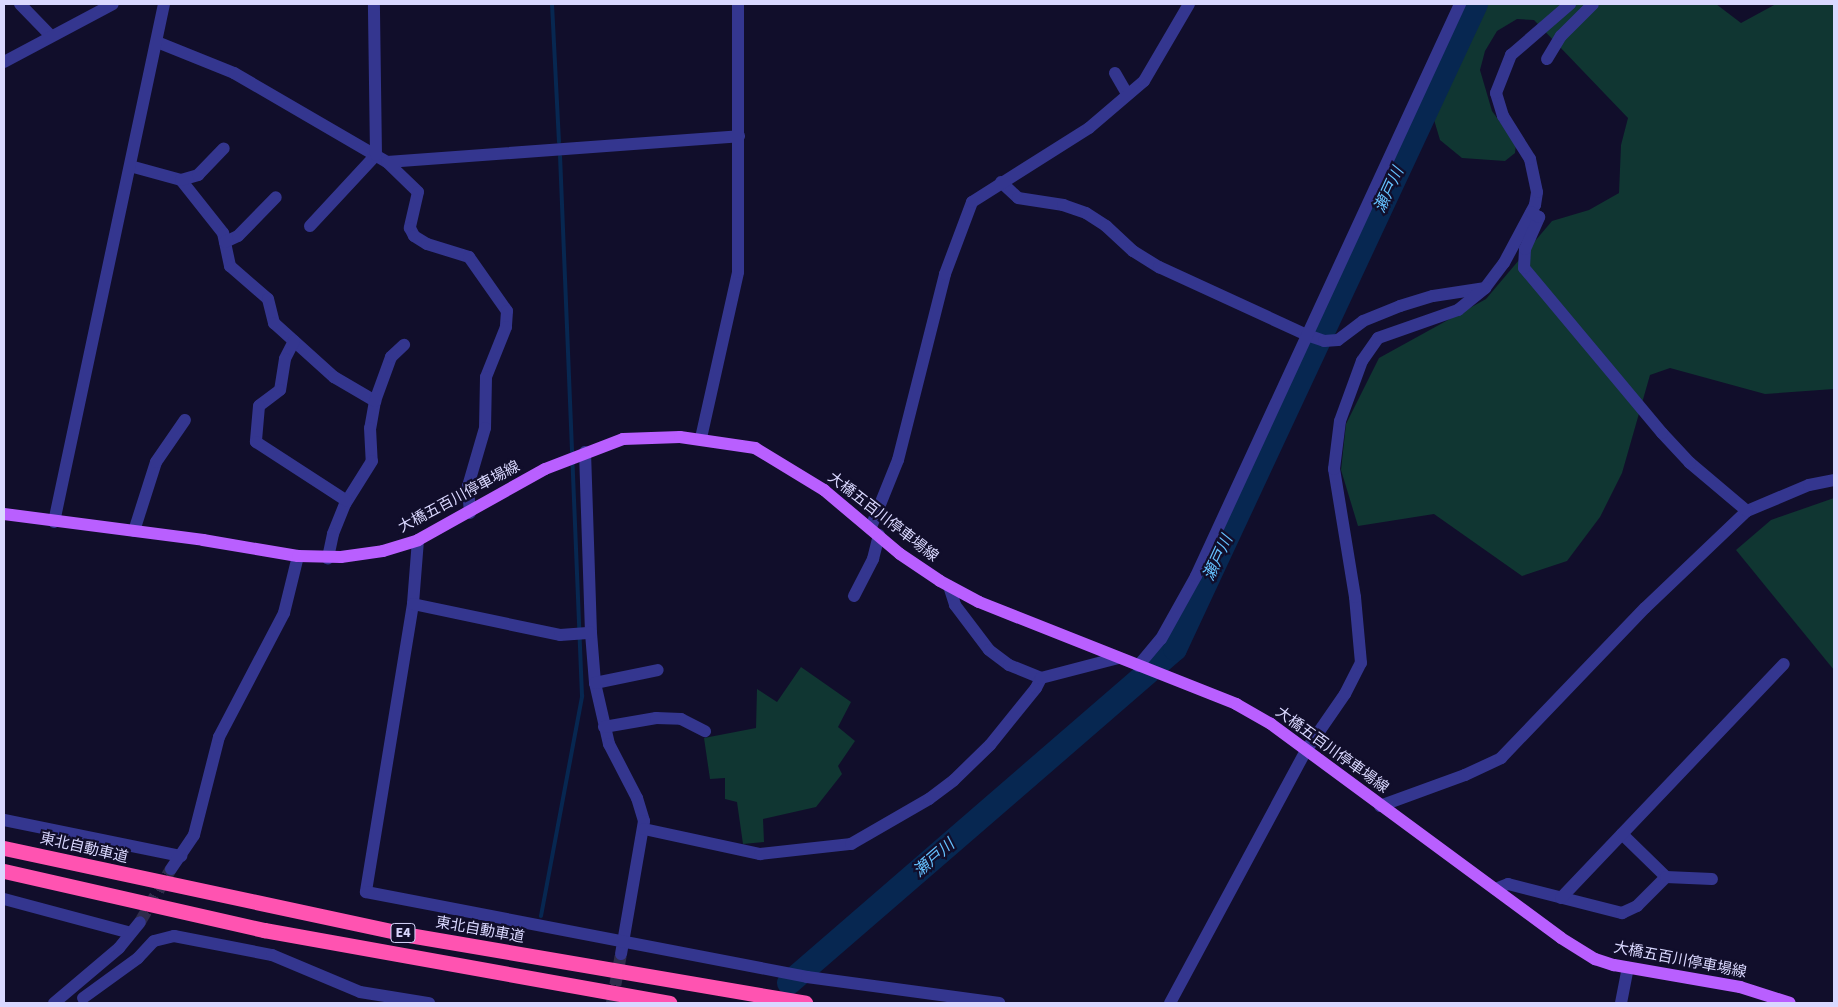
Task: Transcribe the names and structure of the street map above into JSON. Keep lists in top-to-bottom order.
{
  "streets": {
    "highway": ["東北自動車道", "E4"],
    "main road": ["大橋五百川停車場線"]
  },
  "water": ["瀬戸川"]
}
